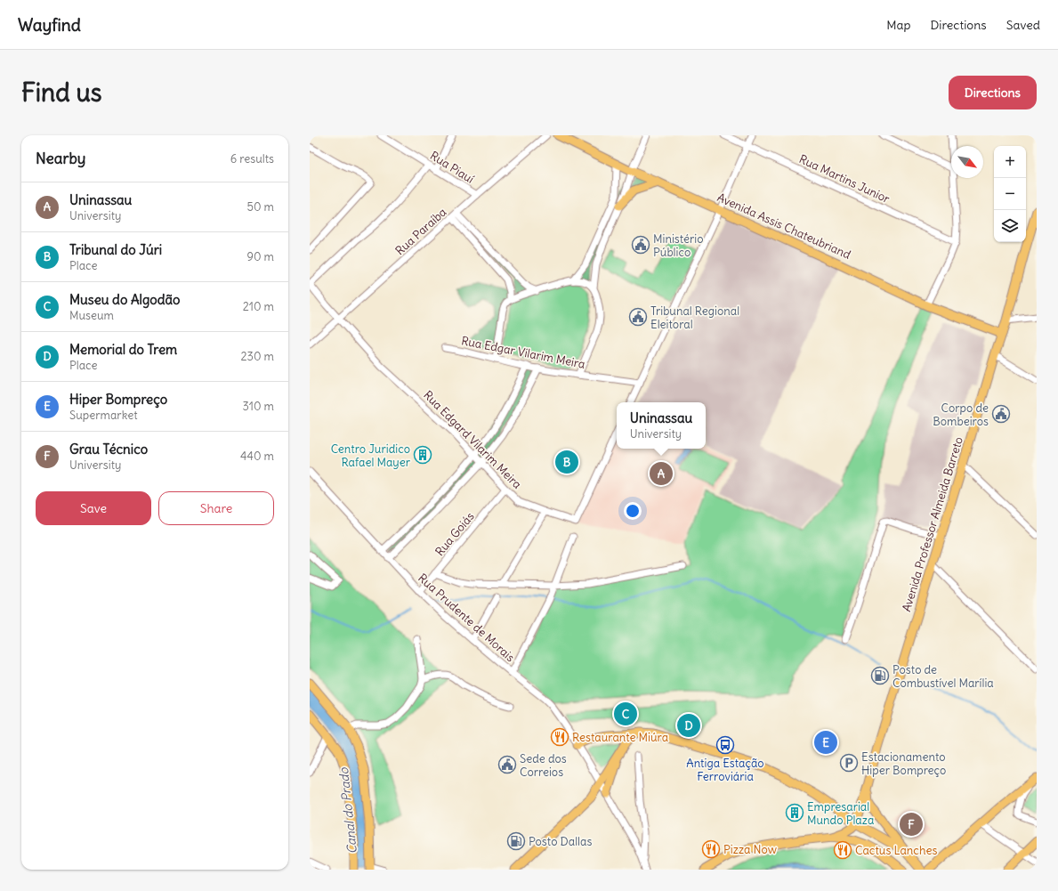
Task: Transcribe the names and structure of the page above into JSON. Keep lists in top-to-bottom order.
{
  "streets": {
    "main road": ["Avenida Assis Chateubriand", "Avenida Professor Almeida Barreto"],
    "street": [
      "Rua Piauí",
      "Rua Martins Junior",
      "Rua Paraíba",
      "Rua Edgar Vilarim Meira",
      "Rua Edgard Vilarim Meira",
      "Rua Goiás",
      "Rua Prudente de Morais"
    ]
  },
  "crossings": [
    ["Rua Piauí", "Rua Paraíba"],
    ["Avenida Assis Chateubriand", "Avenida Professor Almeida Barreto"],
    ["Rua Paraíba", "Rua Edgard Vilarim Meira"],
    ["Rua Edgard Vilarim Meira", "Rua Goiás"],
    ["Rua Goiás", "Rua Prudente de Morais"]
  ],
  "water": ["Canal do Prado"],
  "places": {
    "public building": [
      "Ministério Público",
      "Tribunal Regional Eleitoral",
      "Corpo de Bombeiros",
      "Sede dos Correios"
    ],
    "building": ["Centro Juridico Rafael Mayer", "Empresarial Mundo Plaza"],
    "fuel station": ["Posto de Combustível Marília", "Posto Dallas"],
    "restaurant": ["Restaurante Miúra", "Pizza Now", "Cactus Lanches"],
    "bus stop": ["Antiga Estação Ferroviária"],
    "parking": ["Estacionamento Hiper Bompreço"]
  },
  "north": "bottom right",
  "page": {
    "header": "Wayfind",
    "nav": ["Map", "Directions", "Saved"],
    "buttons": [
      "Directions",
      ["Save", "Share"]
    ],
    "title": "Find us",
    "heading": ["Nearby", "6 results"],
    "map_buttons": ["+", "−"],
    "list": [
      {
        "mark": "A",
        "name": "Uninassau",
        "note": "University",
        "value": "50 m"
      },
      {
        "mark": "B",
        "name": "Tribunal do Júri",
        "note": "Place",
        "value": "90 m"
      },
      {
        "mark": "C",
        "name": "Museu do Algodão",
        "note": "Museum",
        "value": "210 m"
      },
      {
        "mark": "D",
        "name": "Memorial do Trem",
        "note": "Place",
        "value": "230 m"
      },
      {
        "mark": "E",
        "name": "Hiper Bompreço",
        "note": "Supermarket",
        "value": "310 m"
      },
      {
        "mark": "F",
        "name": "Grau Técnico",
        "note": "University",
        "value": "440 m"
      }
    ],
    "popup": ["Uninassau", "University"],
    "pins": [
      "B",
      "A",
      "C",
      "D",
      "E",
      "F"
    ]
  }
}
